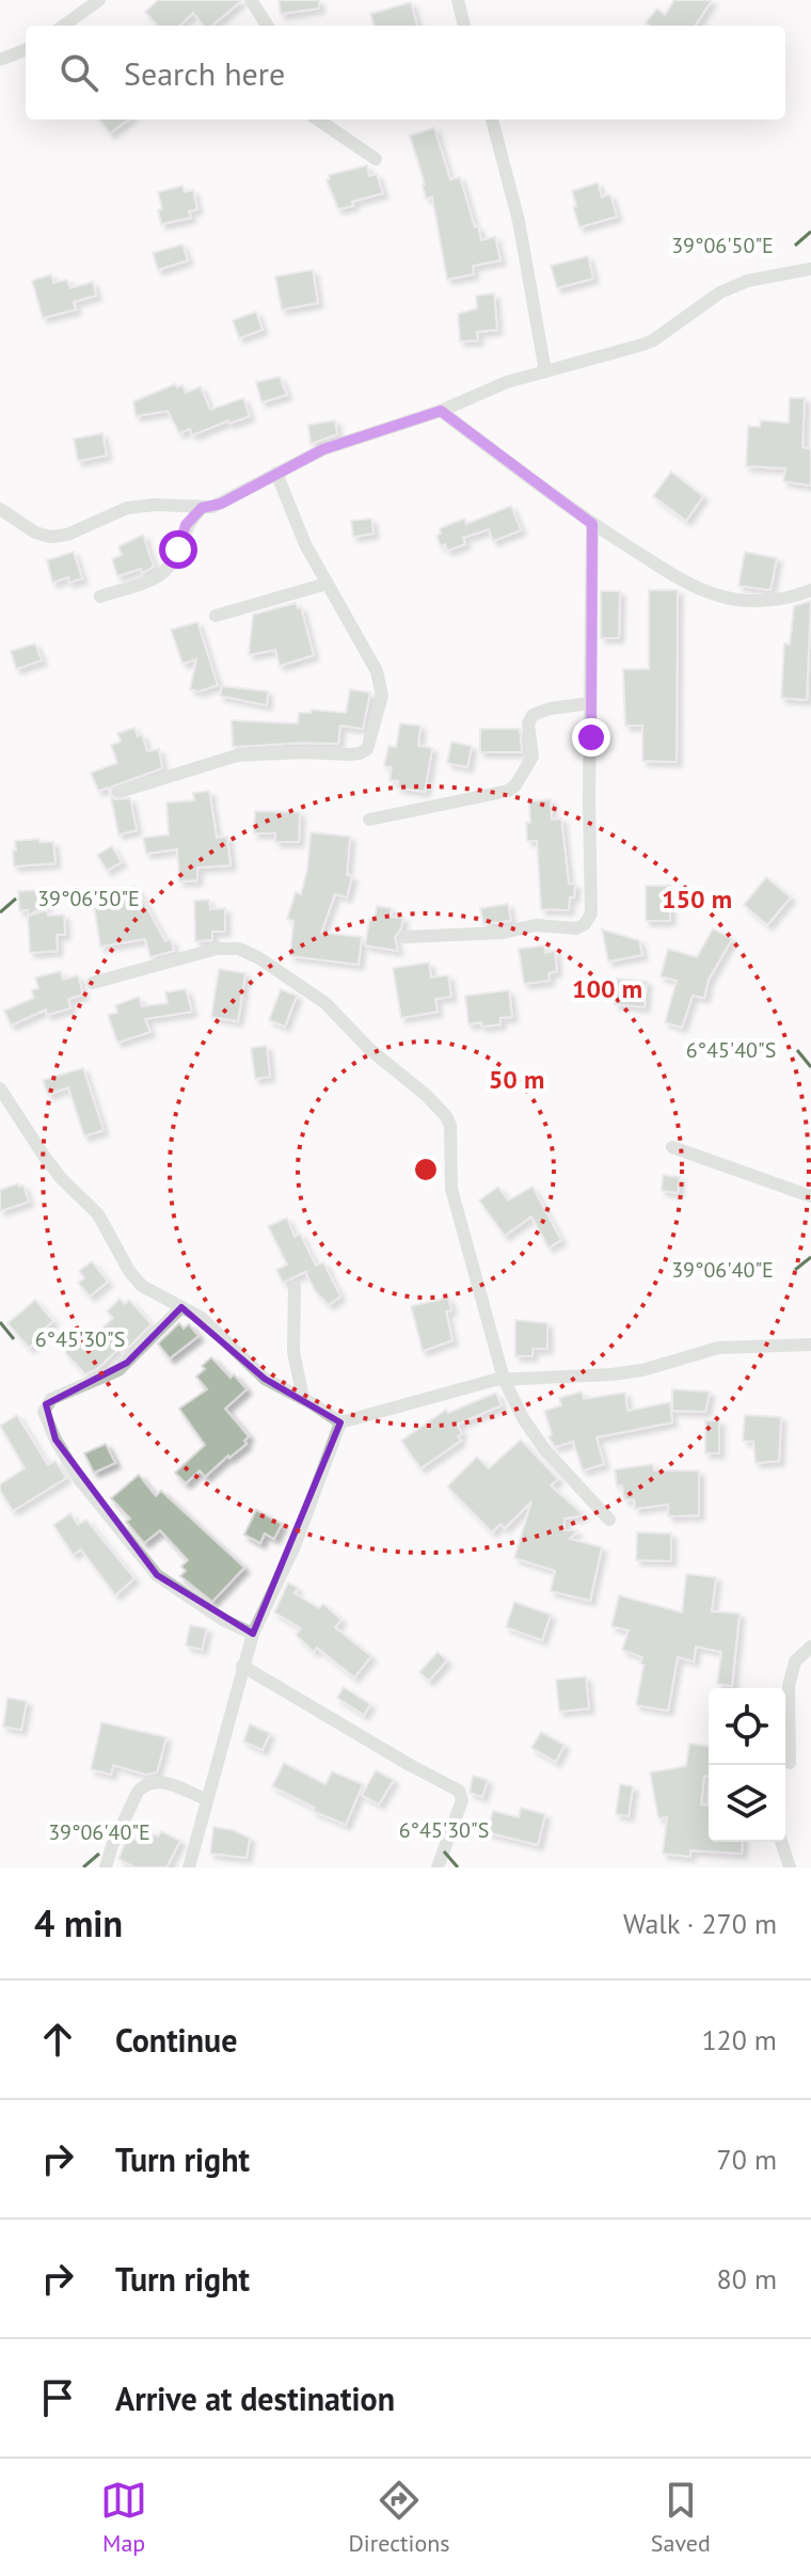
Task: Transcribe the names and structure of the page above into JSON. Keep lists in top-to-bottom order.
{
  "page": {
    "search": "Search here",
    "heading": ["4 min", "Walk · 270 m"],
    "list": [
      ["Continue", "120 m"],
      ["Turn right", "70 m"],
      ["Turn right", "80 m"],
      "Arrive at destination"
    ],
    "nav": ["Map", "Directions", "Saved"]
  },
  "coordinates": [
    "39°06'50\"E",
    "6°45'40\"S",
    "39°06'40\"E",
    "6°45'30\"S"
  ],
  "rings": ["150 m", "100 m", "50 m"]
}
